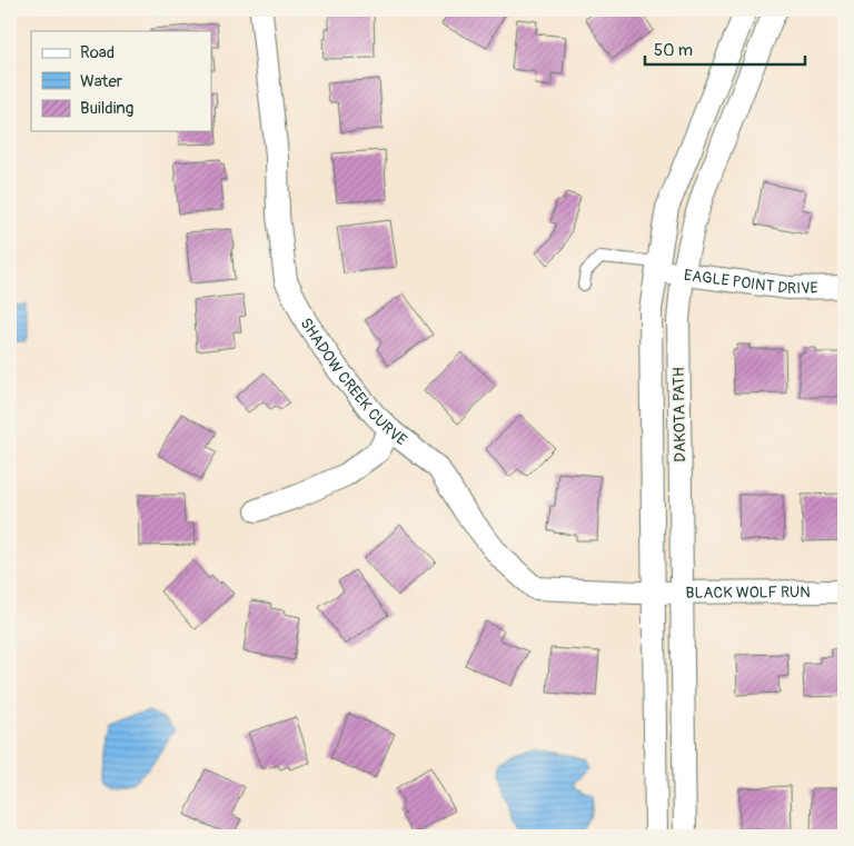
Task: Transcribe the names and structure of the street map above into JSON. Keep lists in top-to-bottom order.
{
  "streets": {
    "street": [
      "EAGLE POINT DRIVE",
      "SHADOW CREEK CURVE",
      "DAKOTA PATH",
      "BLACK WOLF RUN"
    ]
  },
  "crossings": [
    ["EAGLE POINT DRIVE", "DAKOTA PATH"],
    ["SHADOW CREEK CURVE", "DAKOTA PATH"],
    ["SHADOW CREEK CURVE", "BLACK WOLF RUN"],
    ["DAKOTA PATH", "BLACK WOLF RUN"]
  ],
  "legend": ["Road", "Water", "Building"],
  "scale_bar": "50 m"
}
